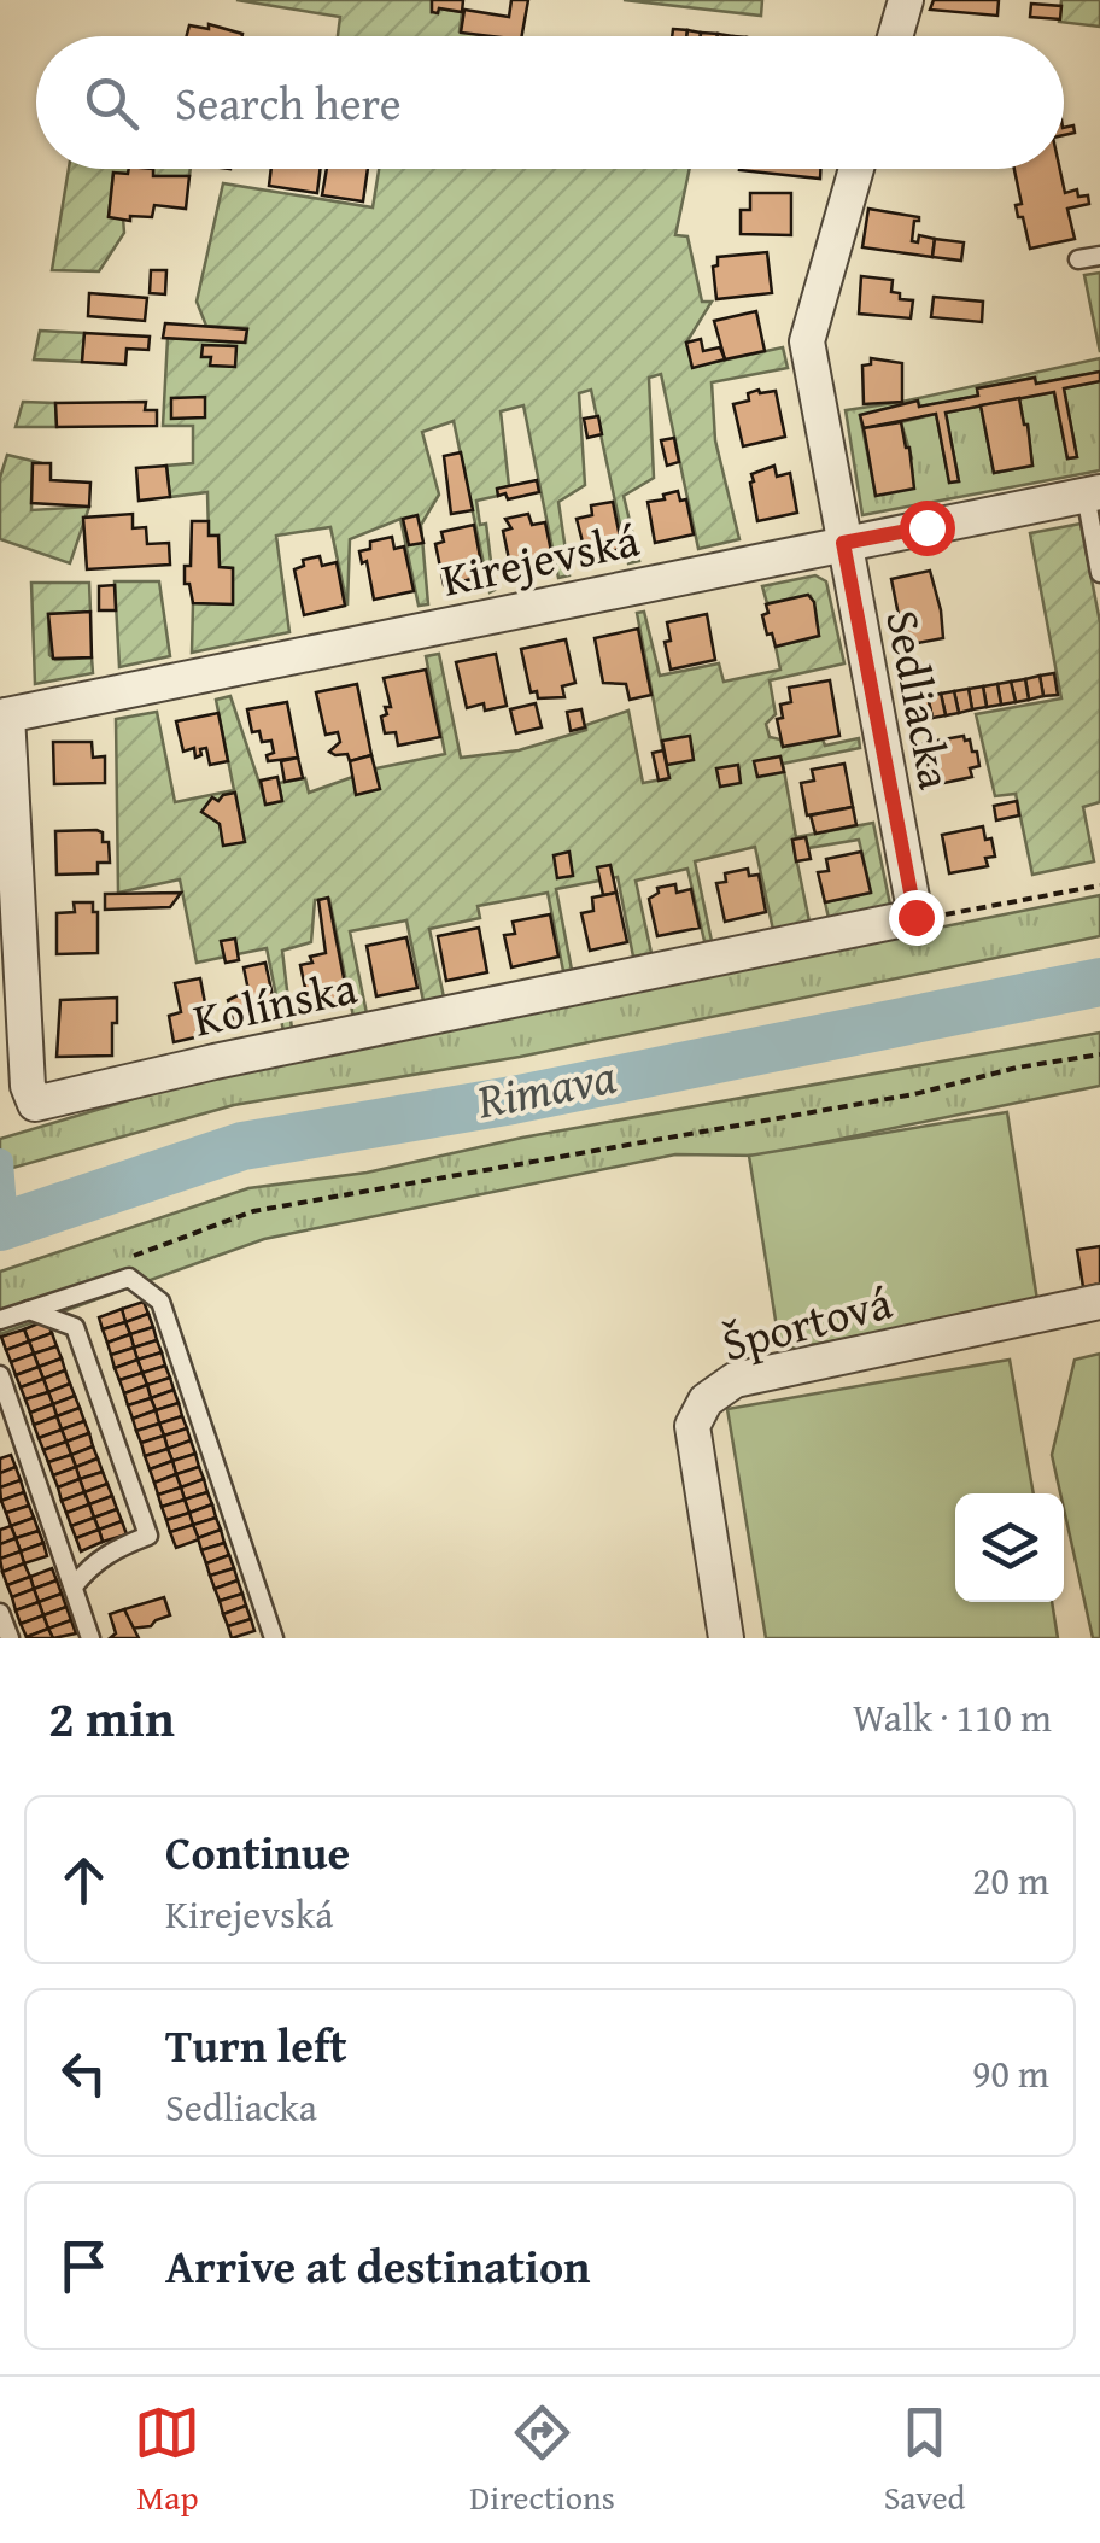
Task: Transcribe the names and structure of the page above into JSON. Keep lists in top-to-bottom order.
{
  "streets": {
    "street": [
      "Kirejevská",
      "Sedliacka",
      "Kolínska",
      "Športová"
    ]
  },
  "crossings": [
    ["Kirejevská", "Sedliacka"],
    ["Kirejevská", "Kolínska"],
    ["Sedliacka", "Kolínska"]
  ],
  "water": ["Rimava"],
  "page": {
    "search": "Search here",
    "heading": ["2 min", "Walk · 110 m"],
    "list": [
      ["Continue", "Kirejevská", "20 m"],
      ["Turn left", "Sedliacka", "90 m"],
      "Arrive at destination"
    ],
    "nav": ["Map", "Directions", "Saved"]
  }
}
